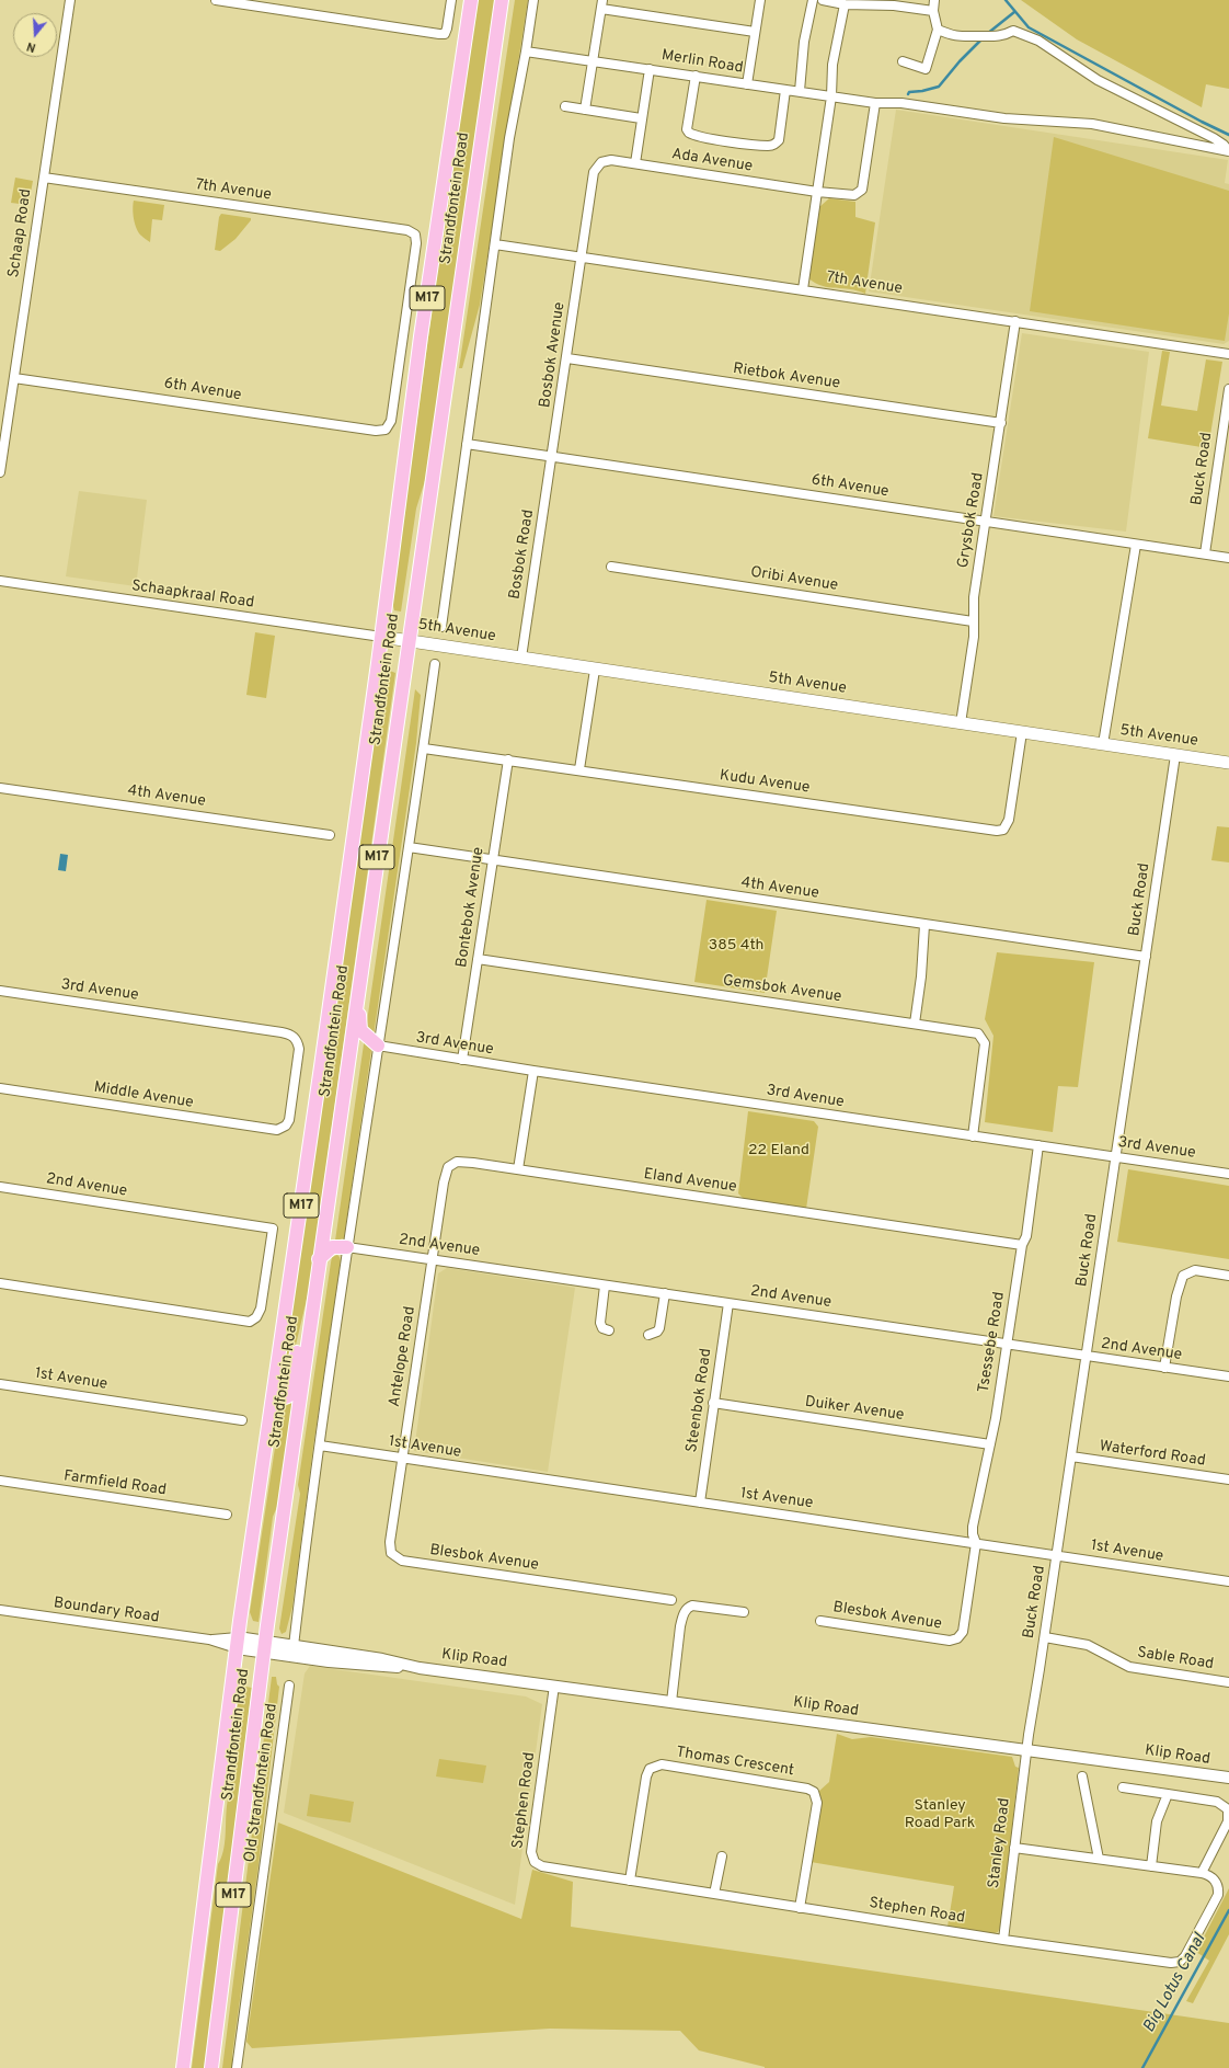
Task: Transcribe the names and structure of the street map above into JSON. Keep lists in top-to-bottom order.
{
  "streets": {
    "main road": ["Strandfontein Road", "M17", "5th Avenue"],
    "street": [
      "Merlin Road",
      "Ada Avenue",
      "7th Avenue",
      "Schaap Road",
      "Bosbok Avenue",
      "Rietbok Avenue",
      "6th Avenue",
      "Buck Road",
      "Grysbok Road",
      "Bosbok Road",
      "Oribi Avenue",
      "Schaapkraal Road",
      "Kudu Avenue",
      "4th Avenue",
      "Bontebok Avenue",
      "Gemsbok Avenue",
      "3rd Avenue",
      "Middle Avenue",
      "Eland Avenue",
      "2nd Avenue",
      "Tsessebe Road",
      "Antelope Road",
      "1st Avenue",
      "Steenbok Road",
      "Duiker Avenue",
      "Waterford Road",
      "Farmfield Road",
      "Blesbok Avenue",
      "Boundary Road",
      "Klip Road",
      "Sable Road",
      "Thomas Crescent",
      "Old Strandfontein Road",
      "Stephen Road",
      "Stanley Road"
    ]
  },
  "crossings": [
    ["Merlin Road", "Ada Avenue"],
    ["Ada Avenue", "7th Avenue"],
    ["Ada Avenue", "Bosbok Avenue"],
    ["7th Avenue", "Schaap Road"],
    ["7th Avenue", "Bosbok Avenue"],
    ["7th Avenue", "6th Avenue"],
    ["7th Avenue", "Grysbok Road"],
    ["Strandfontein Road", "Schaapkraal Road"],
    ["Strandfontein Road", "5th Avenue"],
    ["Strandfontein Road", "Boundary Road"],
    ["Strandfontein Road", "Klip Road"],
    ["Schaap Road", "6th Avenue"],
    ["Bosbok Avenue", "Rietbok Avenue"],
    ["Bosbok Avenue", "6th Avenue"],
    ["Bosbok Avenue", "Bosbok Road"],
    ["Rietbok Avenue", "Grysbok Road"],
    ["6th Avenue", "Buck Road"],
    ["6th Avenue", "Grysbok Road"],
    ["6th Avenue", "Bosbok Road"],
    ["Buck Road", "5th Avenue"],
    ["Buck Road", "4th Avenue"],
    ["Buck Road", "3rd Avenue"],
    ["Buck Road", "2nd Avenue"],
    ["Buck Road", "1st Avenue"],
    ["Buck Road", "Waterford Road"],
    ["Buck Road", "Klip Road"],
    ["Buck Road", "Sable Road"],
    ["Buck Road", "Stanley Road"],
    ["Grysbok Road", "Oribi Avenue"],
    ["Grysbok Road", "5th Avenue"],
    ["Bosbok Road", "5th Avenue"],
    ["Schaapkraal Road", "5th Avenue"],
    ["5th Avenue", "Kudu Avenue"],
    ["Kudu Avenue", "Bontebok Avenue"],
    ["4th Avenue", "Bontebok Avenue"],
    ["Bontebok Avenue", "Gemsbok Avenue"],
    ["Bontebok Avenue", "3rd Avenue"],
    ["Gemsbok Avenue", "3rd Avenue"],
    ["3rd Avenue", "Middle Avenue"],
    ["3rd Avenue", "Tsessebe Road"],
    ["Eland Avenue", "2nd Avenue"],
    ["Eland Avenue", "Tsessebe Road"],
    ["Eland Avenue", "Antelope Road"],
    ["2nd Avenue", "Tsessebe Road"],
    ["2nd Avenue", "Antelope Road"],
    ["2nd Avenue", "Steenbok Road"],
    ["Tsessebe Road", "1st Avenue"],
    ["Tsessebe Road", "Duiker Avenue"],
    ["Tsessebe Road", "Blesbok Avenue"],
    ["Antelope Road", "1st Avenue"],
    ["Antelope Road", "Blesbok Avenue"],
    ["1st Avenue", "Steenbok Road"],
    ["1st Avenue", "Blesbok Avenue"],
    ["Steenbok Road", "Duiker Avenue"],
    ["Boundary Road", "Klip Road"],
    ["Klip Road", "Stephen Road"],
    ["Klip Road", "Stanley Road"],
    ["Thomas Crescent", "Stephen Road"],
    ["Stephen Road", "Stanley Road"]
  ],
  "water": ["Big Lotus Canal"],
  "parks": ["385 4th", "22 Eland", "Stanley Road Park"],
  "north": "bottom"
}
